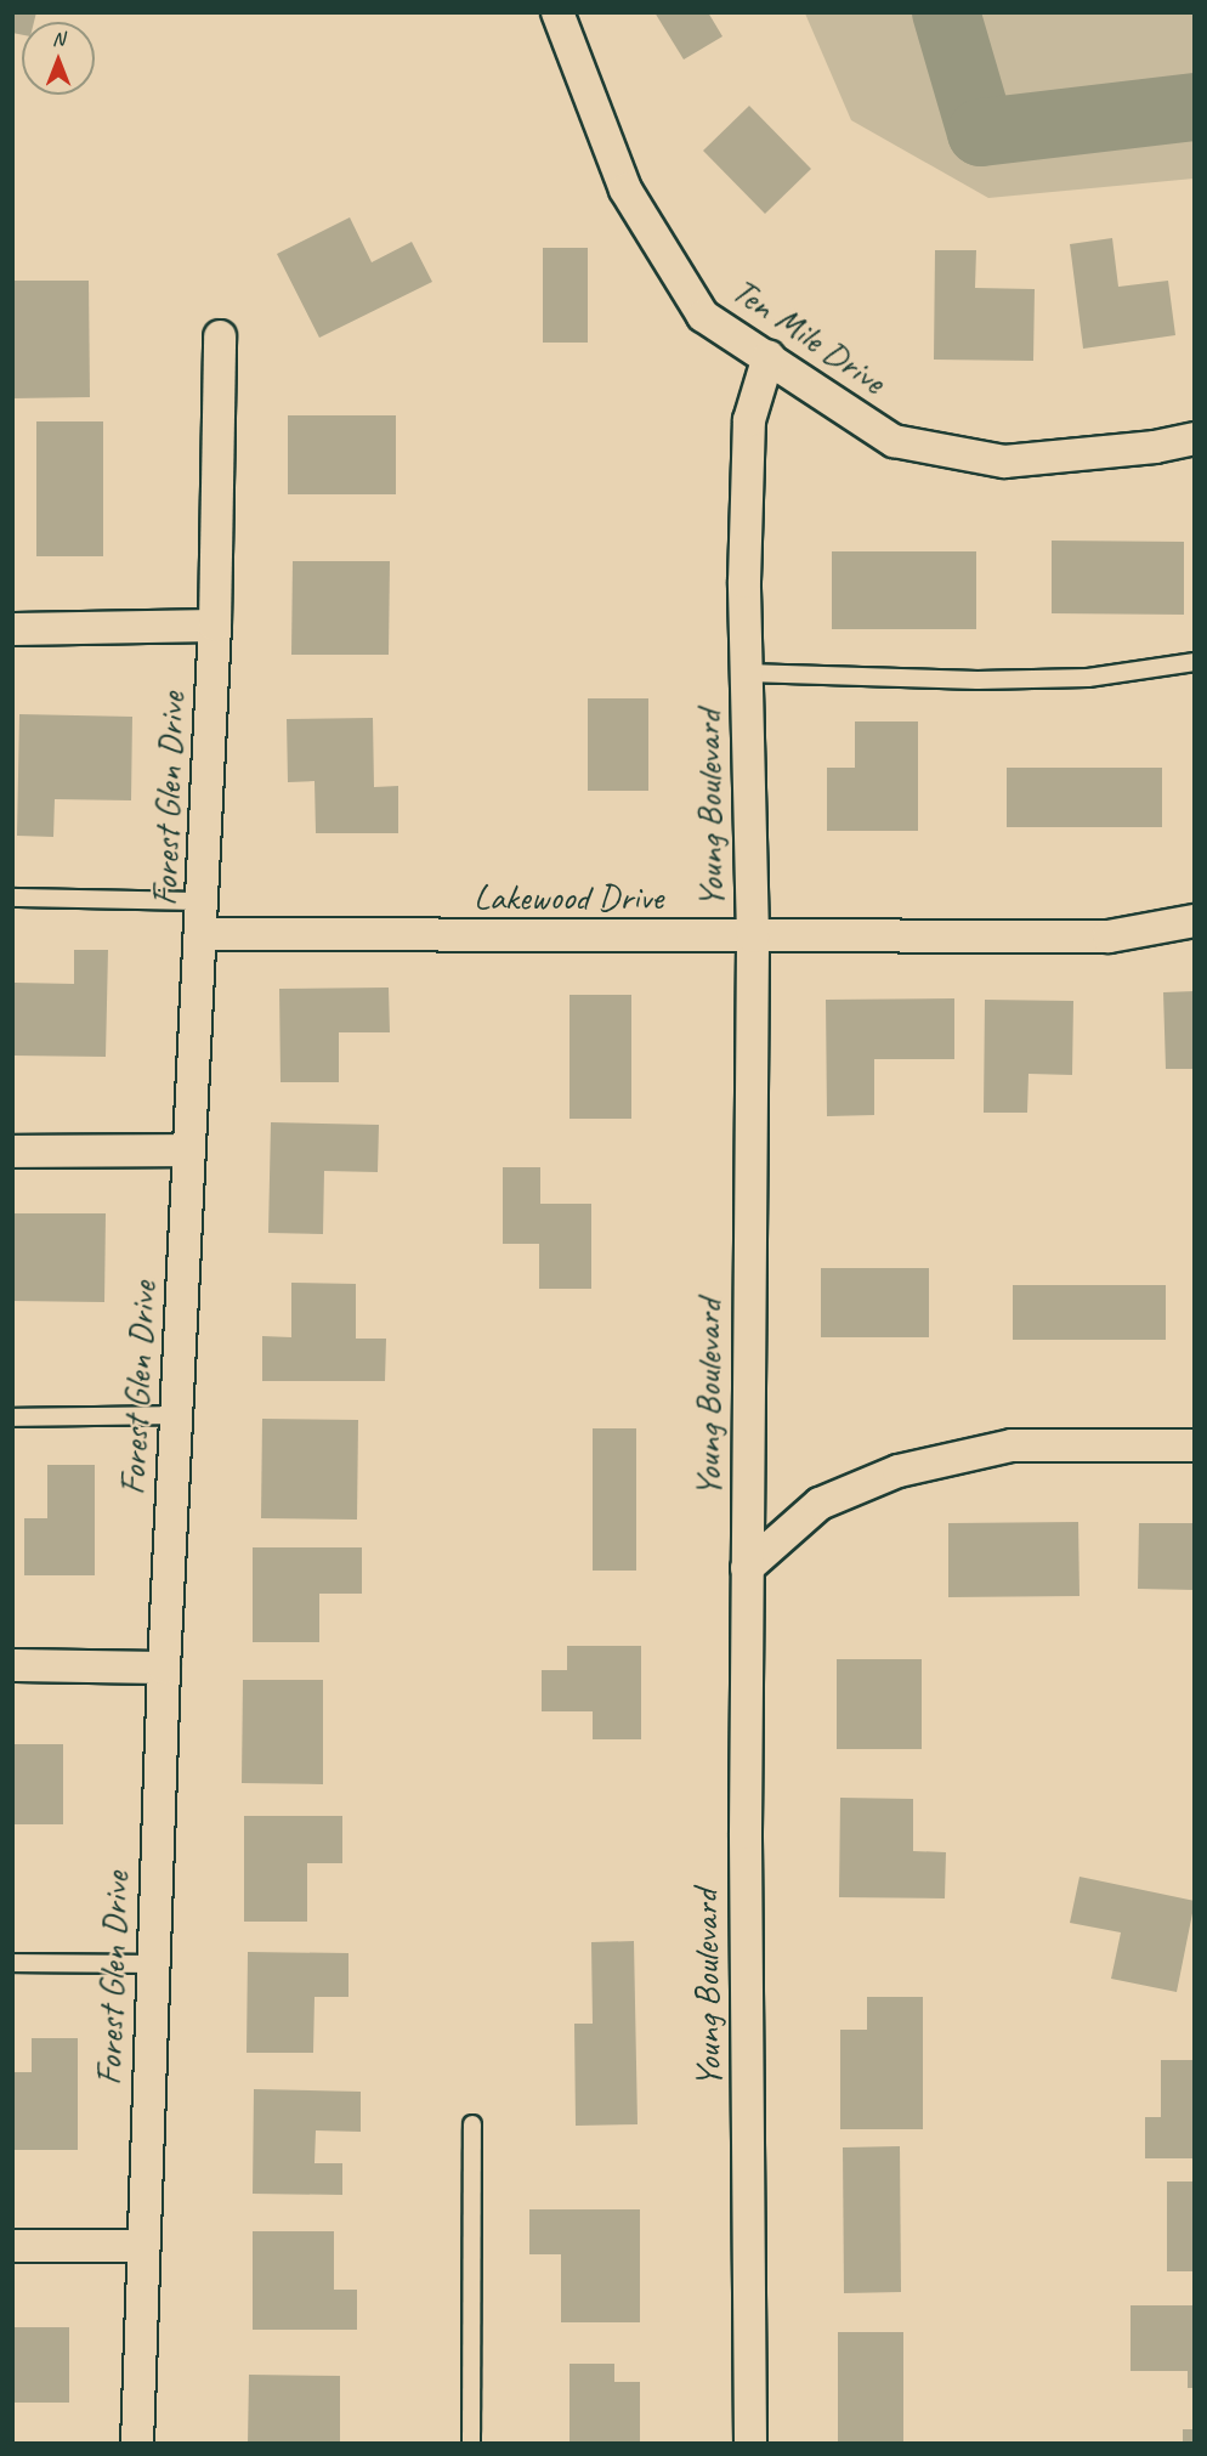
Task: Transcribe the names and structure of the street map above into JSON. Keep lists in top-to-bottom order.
{
  "streets": {
    "street": [
      "Ten Mile Drive",
      "Forest Glen Drive",
      "Young Boulevard",
      "Lakewood Drive"
    ]
  },
  "crossings": [
    ["Ten Mile Drive", "Young Boulevard"],
    ["Forest Glen Drive", "Lakewood Drive"],
    ["Young Boulevard", "Lakewood Drive"]
  ],
  "north": "top"
}
